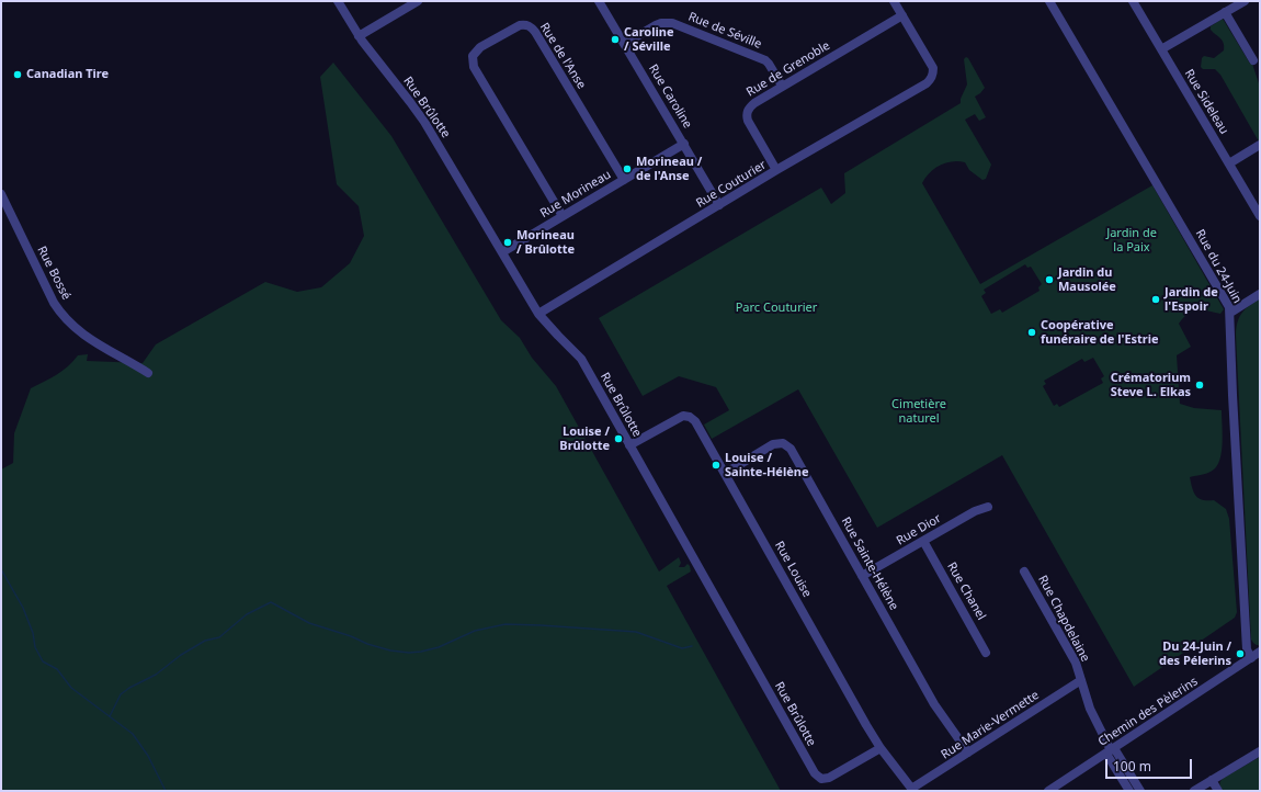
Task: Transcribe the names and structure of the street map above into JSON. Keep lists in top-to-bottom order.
{
  "streets": {
    "street": [
      "Rue de Séville",
      "Rue de l'Anse",
      "Rue de Grenoble",
      "Rue Caroline",
      "Rue Sideleau",
      "Rue Brûlotte",
      "Rue Couturier",
      "Rue Morineau",
      "Rue du 24-Juin",
      "Rue Bossé",
      "Rue Dior",
      "Rue Sainte-Hélène",
      "Rue Louise",
      "Rue Chanel",
      "Rue Chapdelaine",
      "Chemin des Pèlerins",
      "Rue Marie-Vermette"
    ]
  },
  "crossings": [
    ["Rue de Séville", "Rue de Grenoble"],
    ["Rue de Séville", "Rue Caroline"],
    ["Rue de l'Anse", "Rue Morineau"],
    ["Rue de Grenoble", "Rue Couturier"],
    ["Rue Caroline", "Rue Couturier"],
    ["Rue Caroline", "Rue Morineau"],
    ["Rue Brûlotte", "Rue Couturier"],
    ["Rue Brûlotte", "Rue Morineau"],
    ["Rue Brûlotte", "Rue Louise"],
    ["Rue du 24-Juin", "Chemin des Pèlerins"],
    ["Rue Dior", "Rue Sainte-Hélène"],
    ["Rue Dior", "Rue Chanel"],
    ["Rue Sainte-Hélène", "Rue Louise"],
    ["Rue Sainte-Hélène", "Rue Marie-Vermette"],
    ["Rue Louise", "Rue Marie-Vermette"],
    ["Rue Chapdelaine", "Chemin des Pèlerins"],
    ["Rue Chapdelaine", "Rue Marie-Vermette"]
  ],
  "parks": ["Jardin de la Paix", "Parc Couturier", "Cimetière naturel"],
  "places": [
    "Caroline / Séville",
    "Canadian Tire",
    "Morineau / de l'Anse",
    "Morineau / Brûlotte",
    "Jardin du Mausolée",
    "Jardin de l'Espoir",
    "Coopérative funéraire de l'Estrie",
    "Crématorium Steve L. Elkas",
    "Louise / Brûlotte",
    "Louise / Sainte-Hélène",
    "Du 24-Juin / des Pélerins"
  ],
  "scale_bar": "100 m"
}
